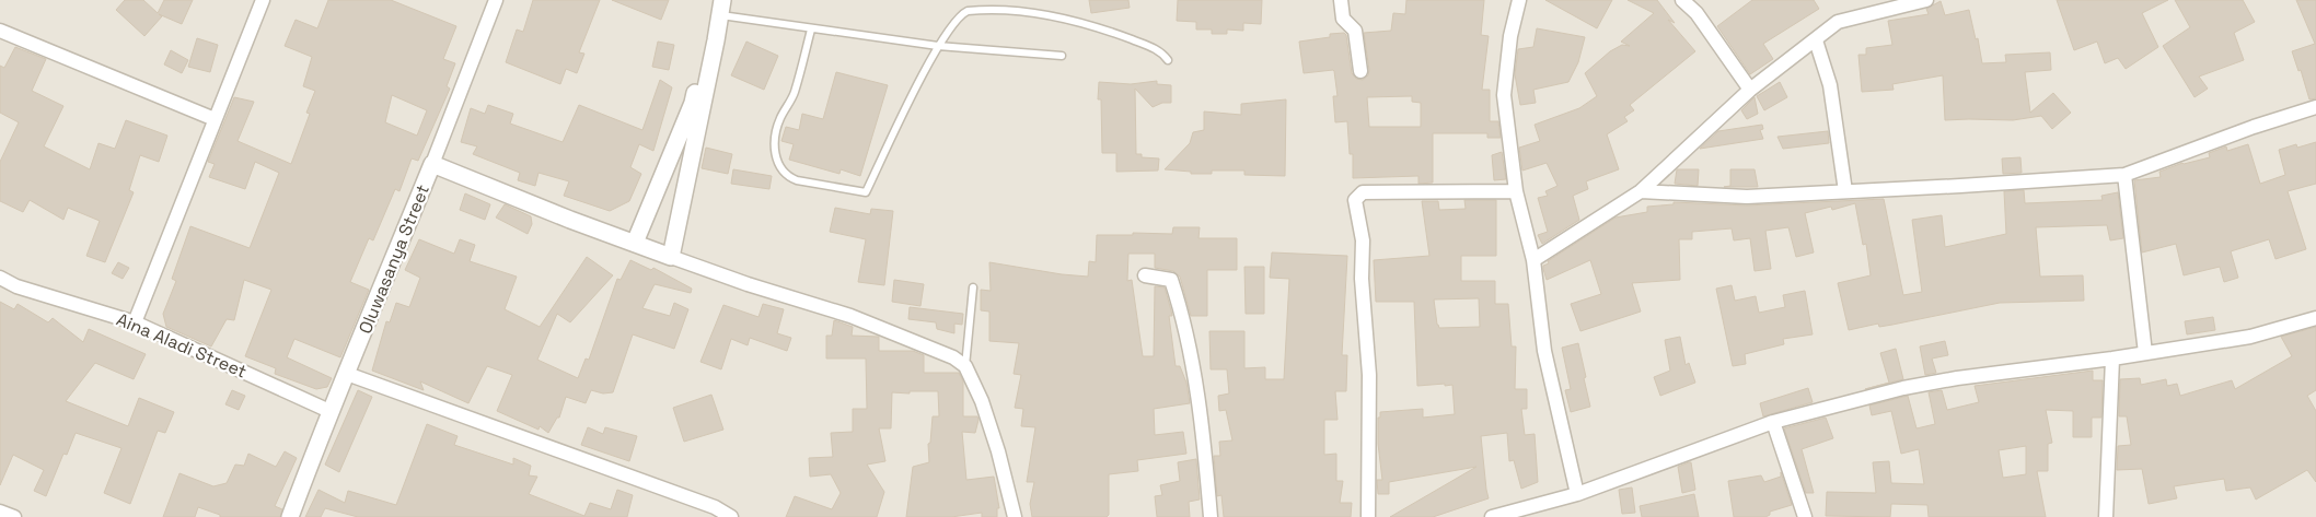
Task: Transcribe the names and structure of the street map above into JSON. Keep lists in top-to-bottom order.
{
  "streets": {
    "street": ["Oluwasanya Street", "Aina Aladi Street"]
  },
  "crossings": [
    ["Oluwasanya Street", "Aina Aladi Street"]
  ]
}
